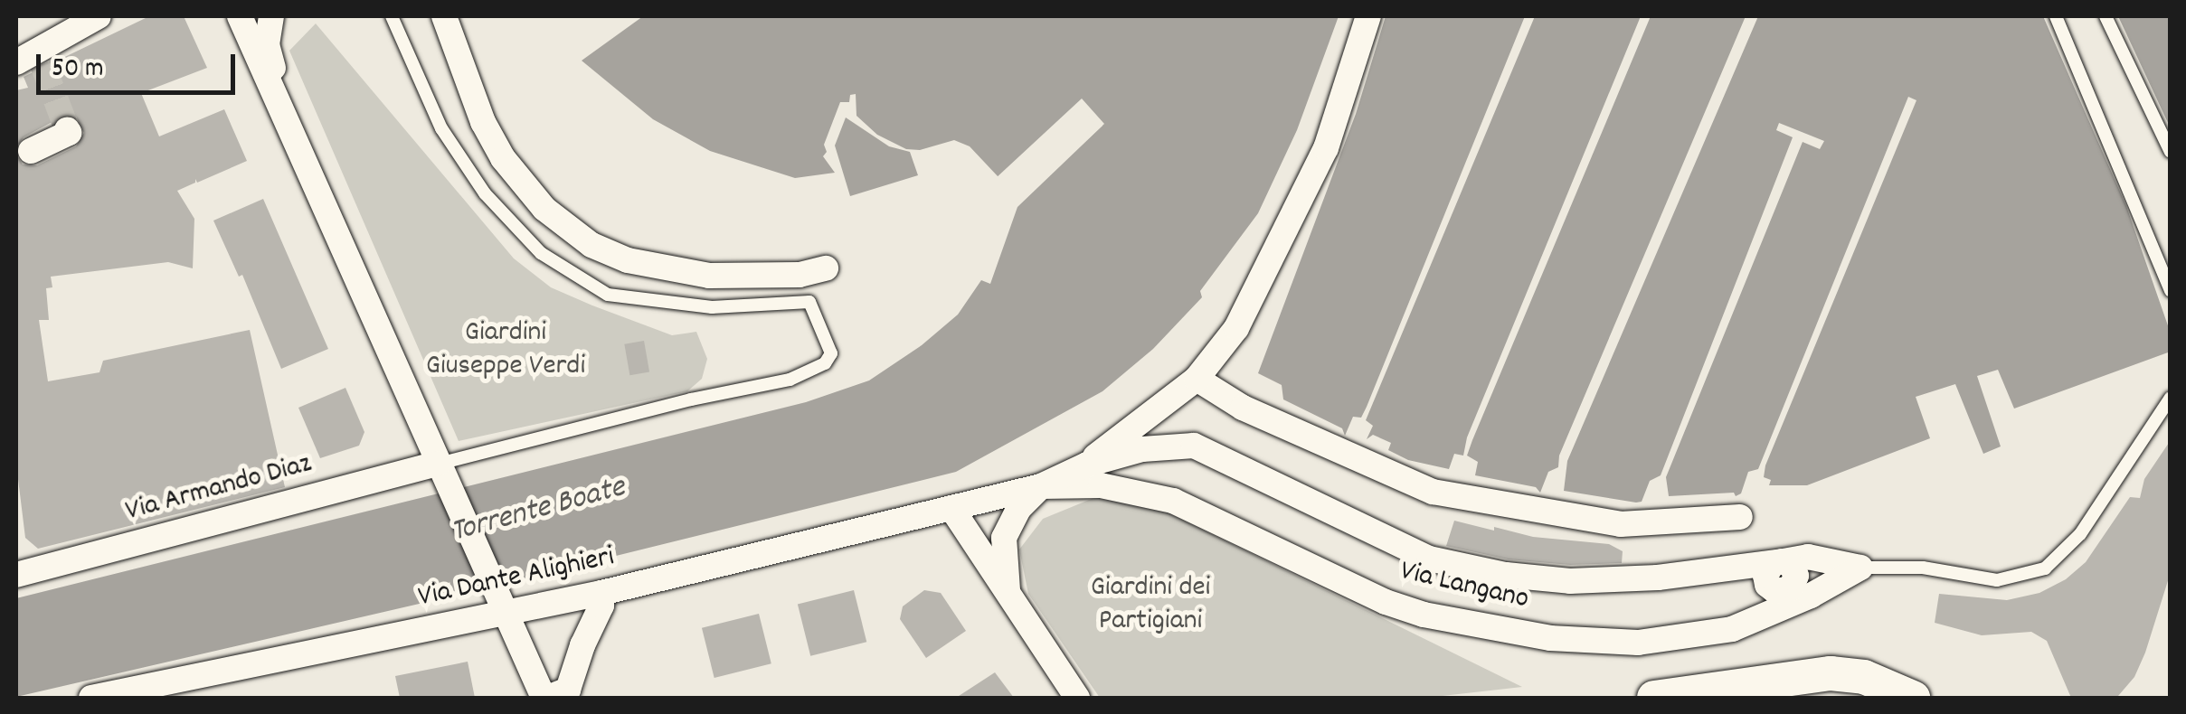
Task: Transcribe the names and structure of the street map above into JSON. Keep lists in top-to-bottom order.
{
  "streets": {
    "street": ["Via Armando Diaz", "Via Dante Alighieri", "Via Langano"]
  },
  "crossings": [
    ["Via Dante Alighieri", "Via Langano"]
  ],
  "water": ["Torrente Boate"],
  "parks": ["Giardini Giuseppe Verdi", "Giardini dei Partigiani"],
  "scale_bar": "50 m"
}
